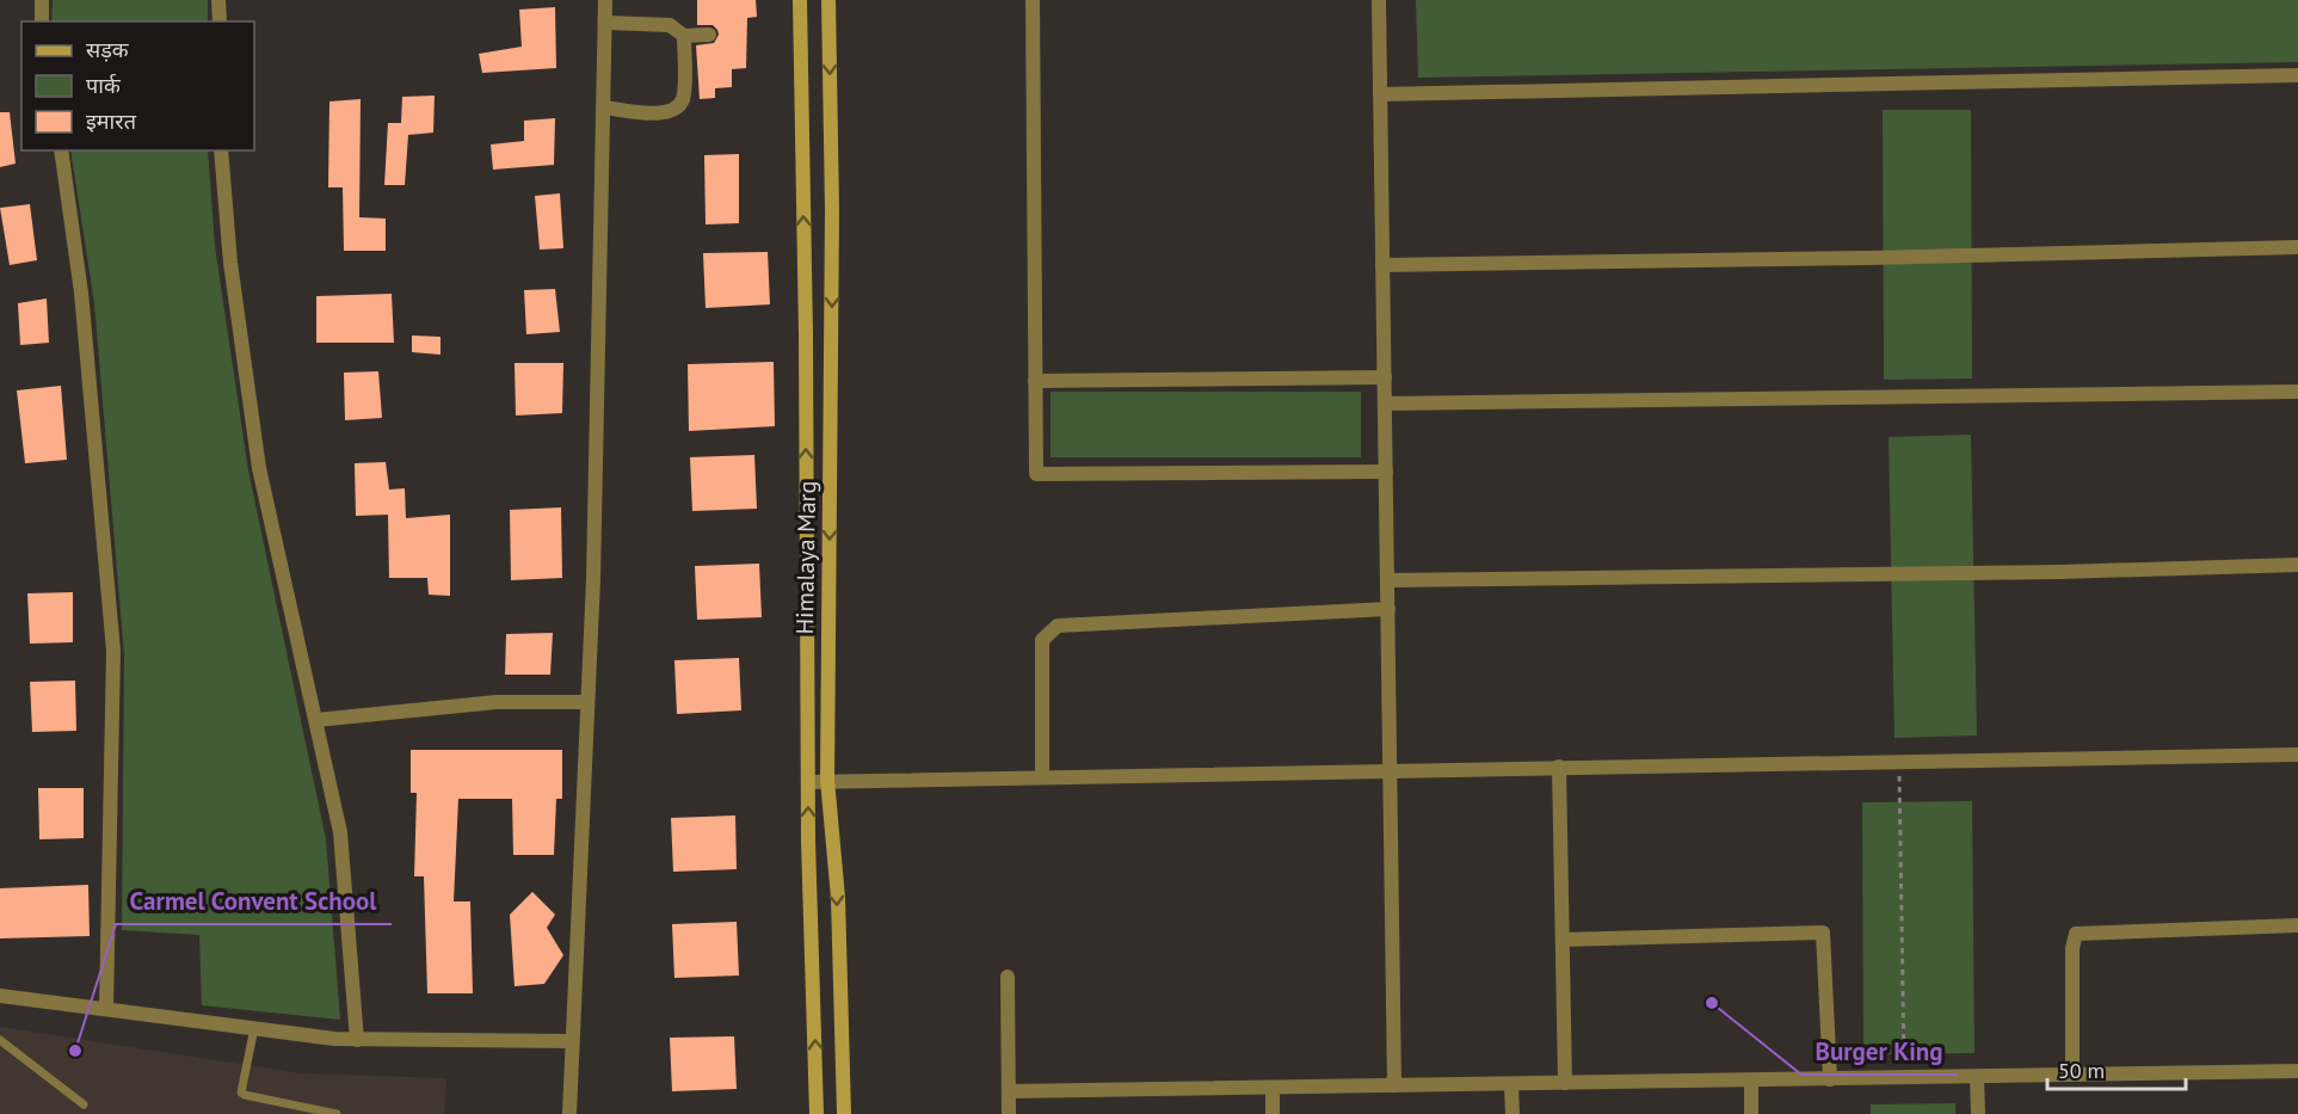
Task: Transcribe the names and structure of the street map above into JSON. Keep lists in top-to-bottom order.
{
  "streets": {
    "main road": ["Himalaya Marg"]
  },
  "places": ["Burger King", "Carmel Convent School"],
  "legend": ["सड़क", "पार्क", "इमारत"],
  "scale_bar": "50 m"
}
